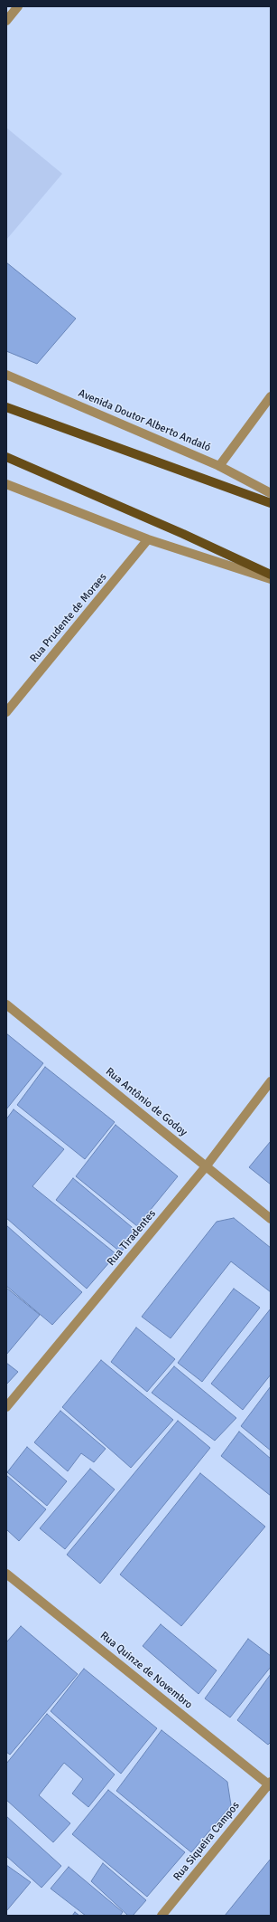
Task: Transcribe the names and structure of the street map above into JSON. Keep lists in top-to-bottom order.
{
  "streets": {
    "street": [
      "Avenida Doutor Alberto Andaló",
      "Rua Prudente de Moraes",
      "Rua Antônio de Godoy",
      "Rua Tiradentes",
      "Rua Quinze de Novembro",
      "Rua Siqueira Campos"
    ]
  },
  "crossings": [
    ["Rua Antônio de Godoy", "Rua Tiradentes"],
    ["Rua Quinze de Novembro", "Rua Siqueira Campos"]
  ]
}
